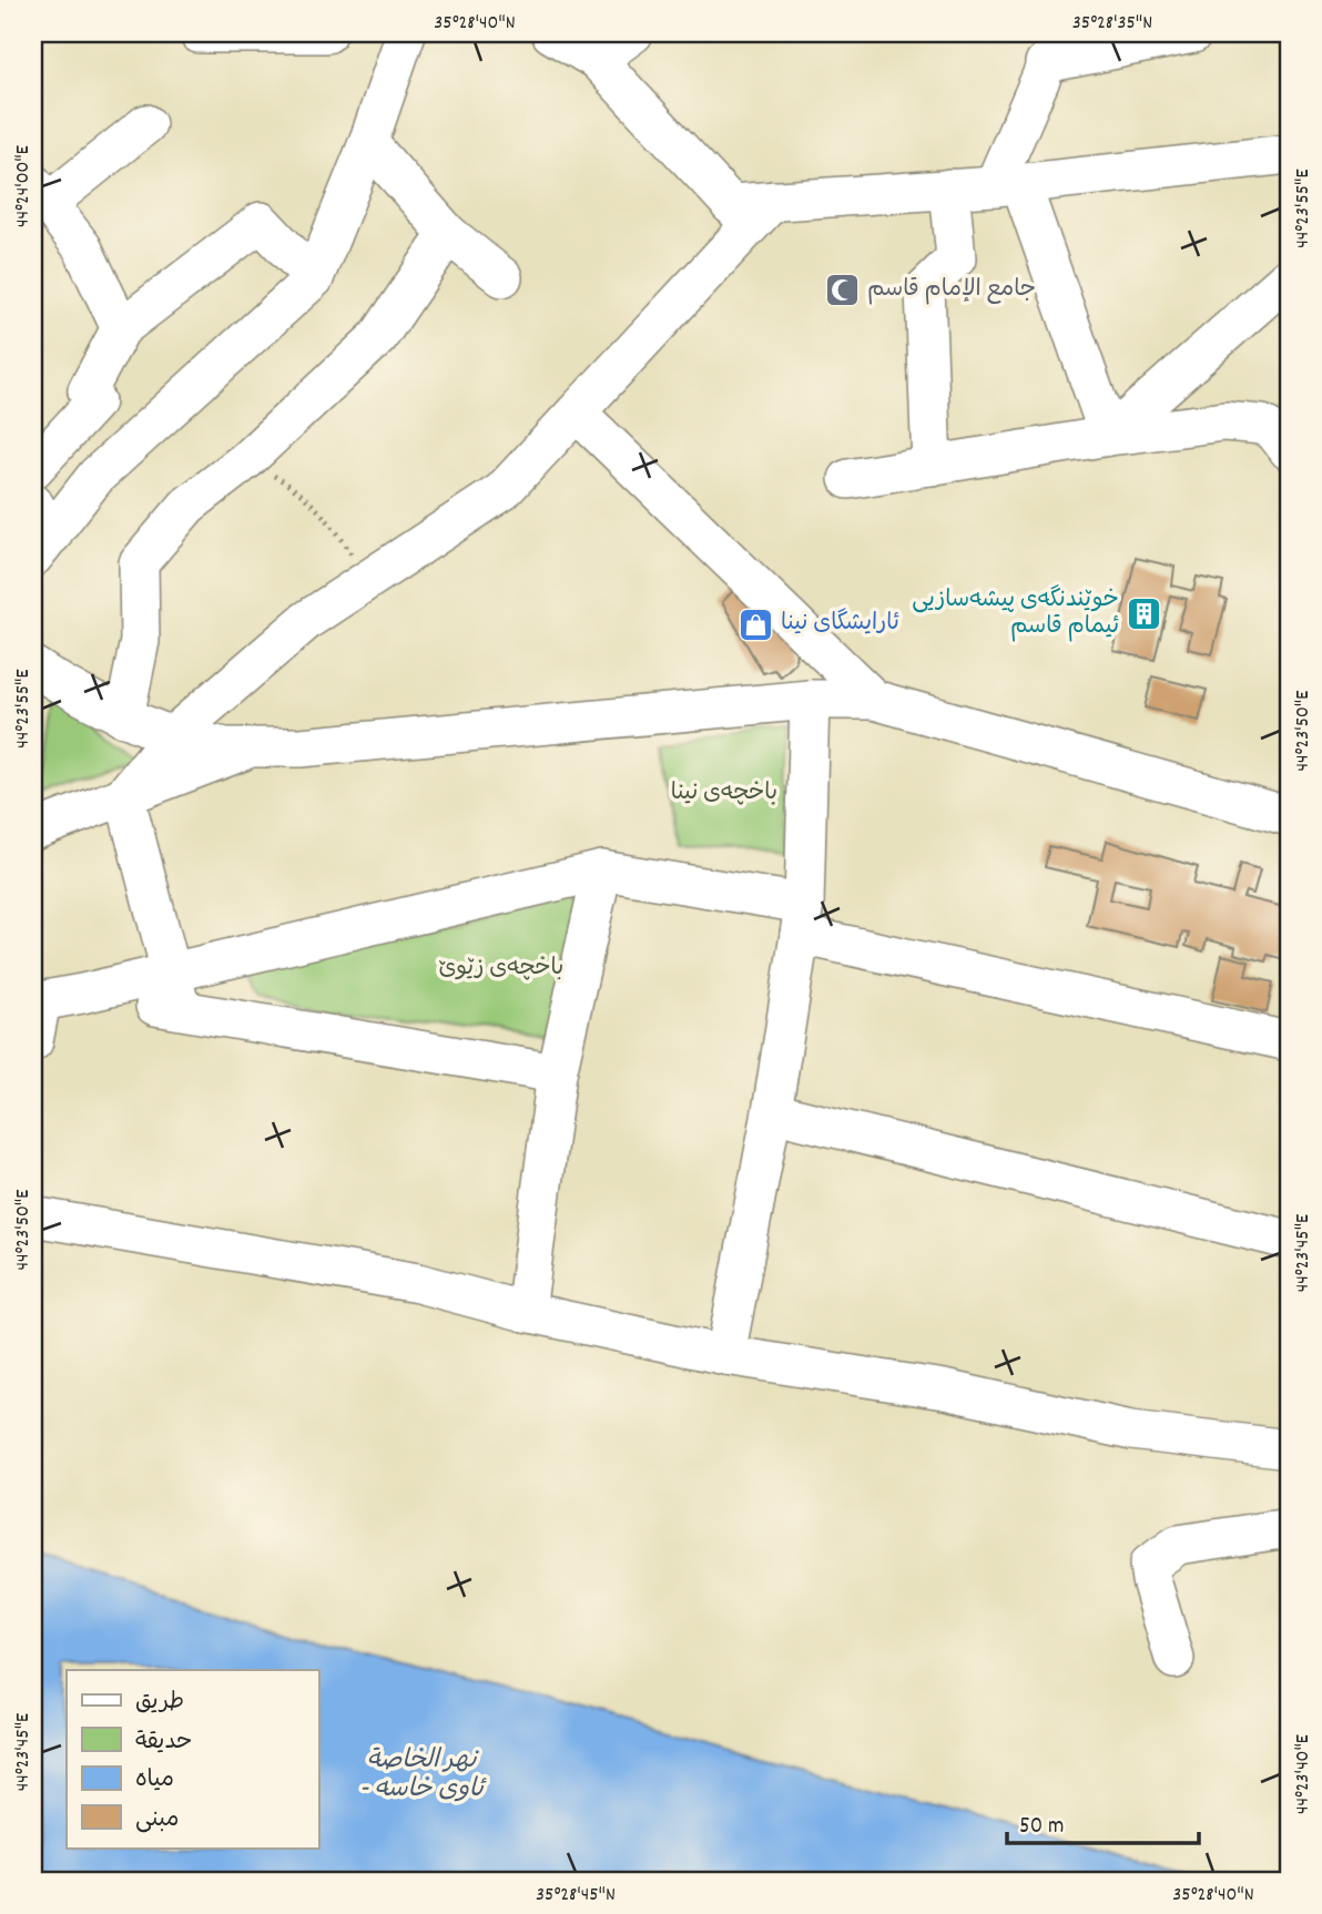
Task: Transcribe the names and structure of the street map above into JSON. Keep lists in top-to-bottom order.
{
  "water": ["نهر الخاصة - ئاوی خاسە"],
  "parks": ["باخچەی نینا", "باخچەی زێوێ"],
  "places": {
    "mosque": ["جامع الإمام قاسم"],
    "building": ["خوێندنگەی پیشەسازیی ئیمام قاسم"],
    "shop": ["ئارایشگای نینا"]
  },
  "legend": [
    "طريق",
    "حديقة",
    "مياه",
    "مبنى"
  ],
  "scale_bar": "50 m",
  "coordinates": [
    "35°28'40\"N",
    "35°28'35\"N",
    "44°24'00\"E",
    "44°23'55\"E",
    "44°23'50\"E",
    "44°23'45\"E",
    "44°23'40\"E",
    "35°28'45\"N"
  ]
}
